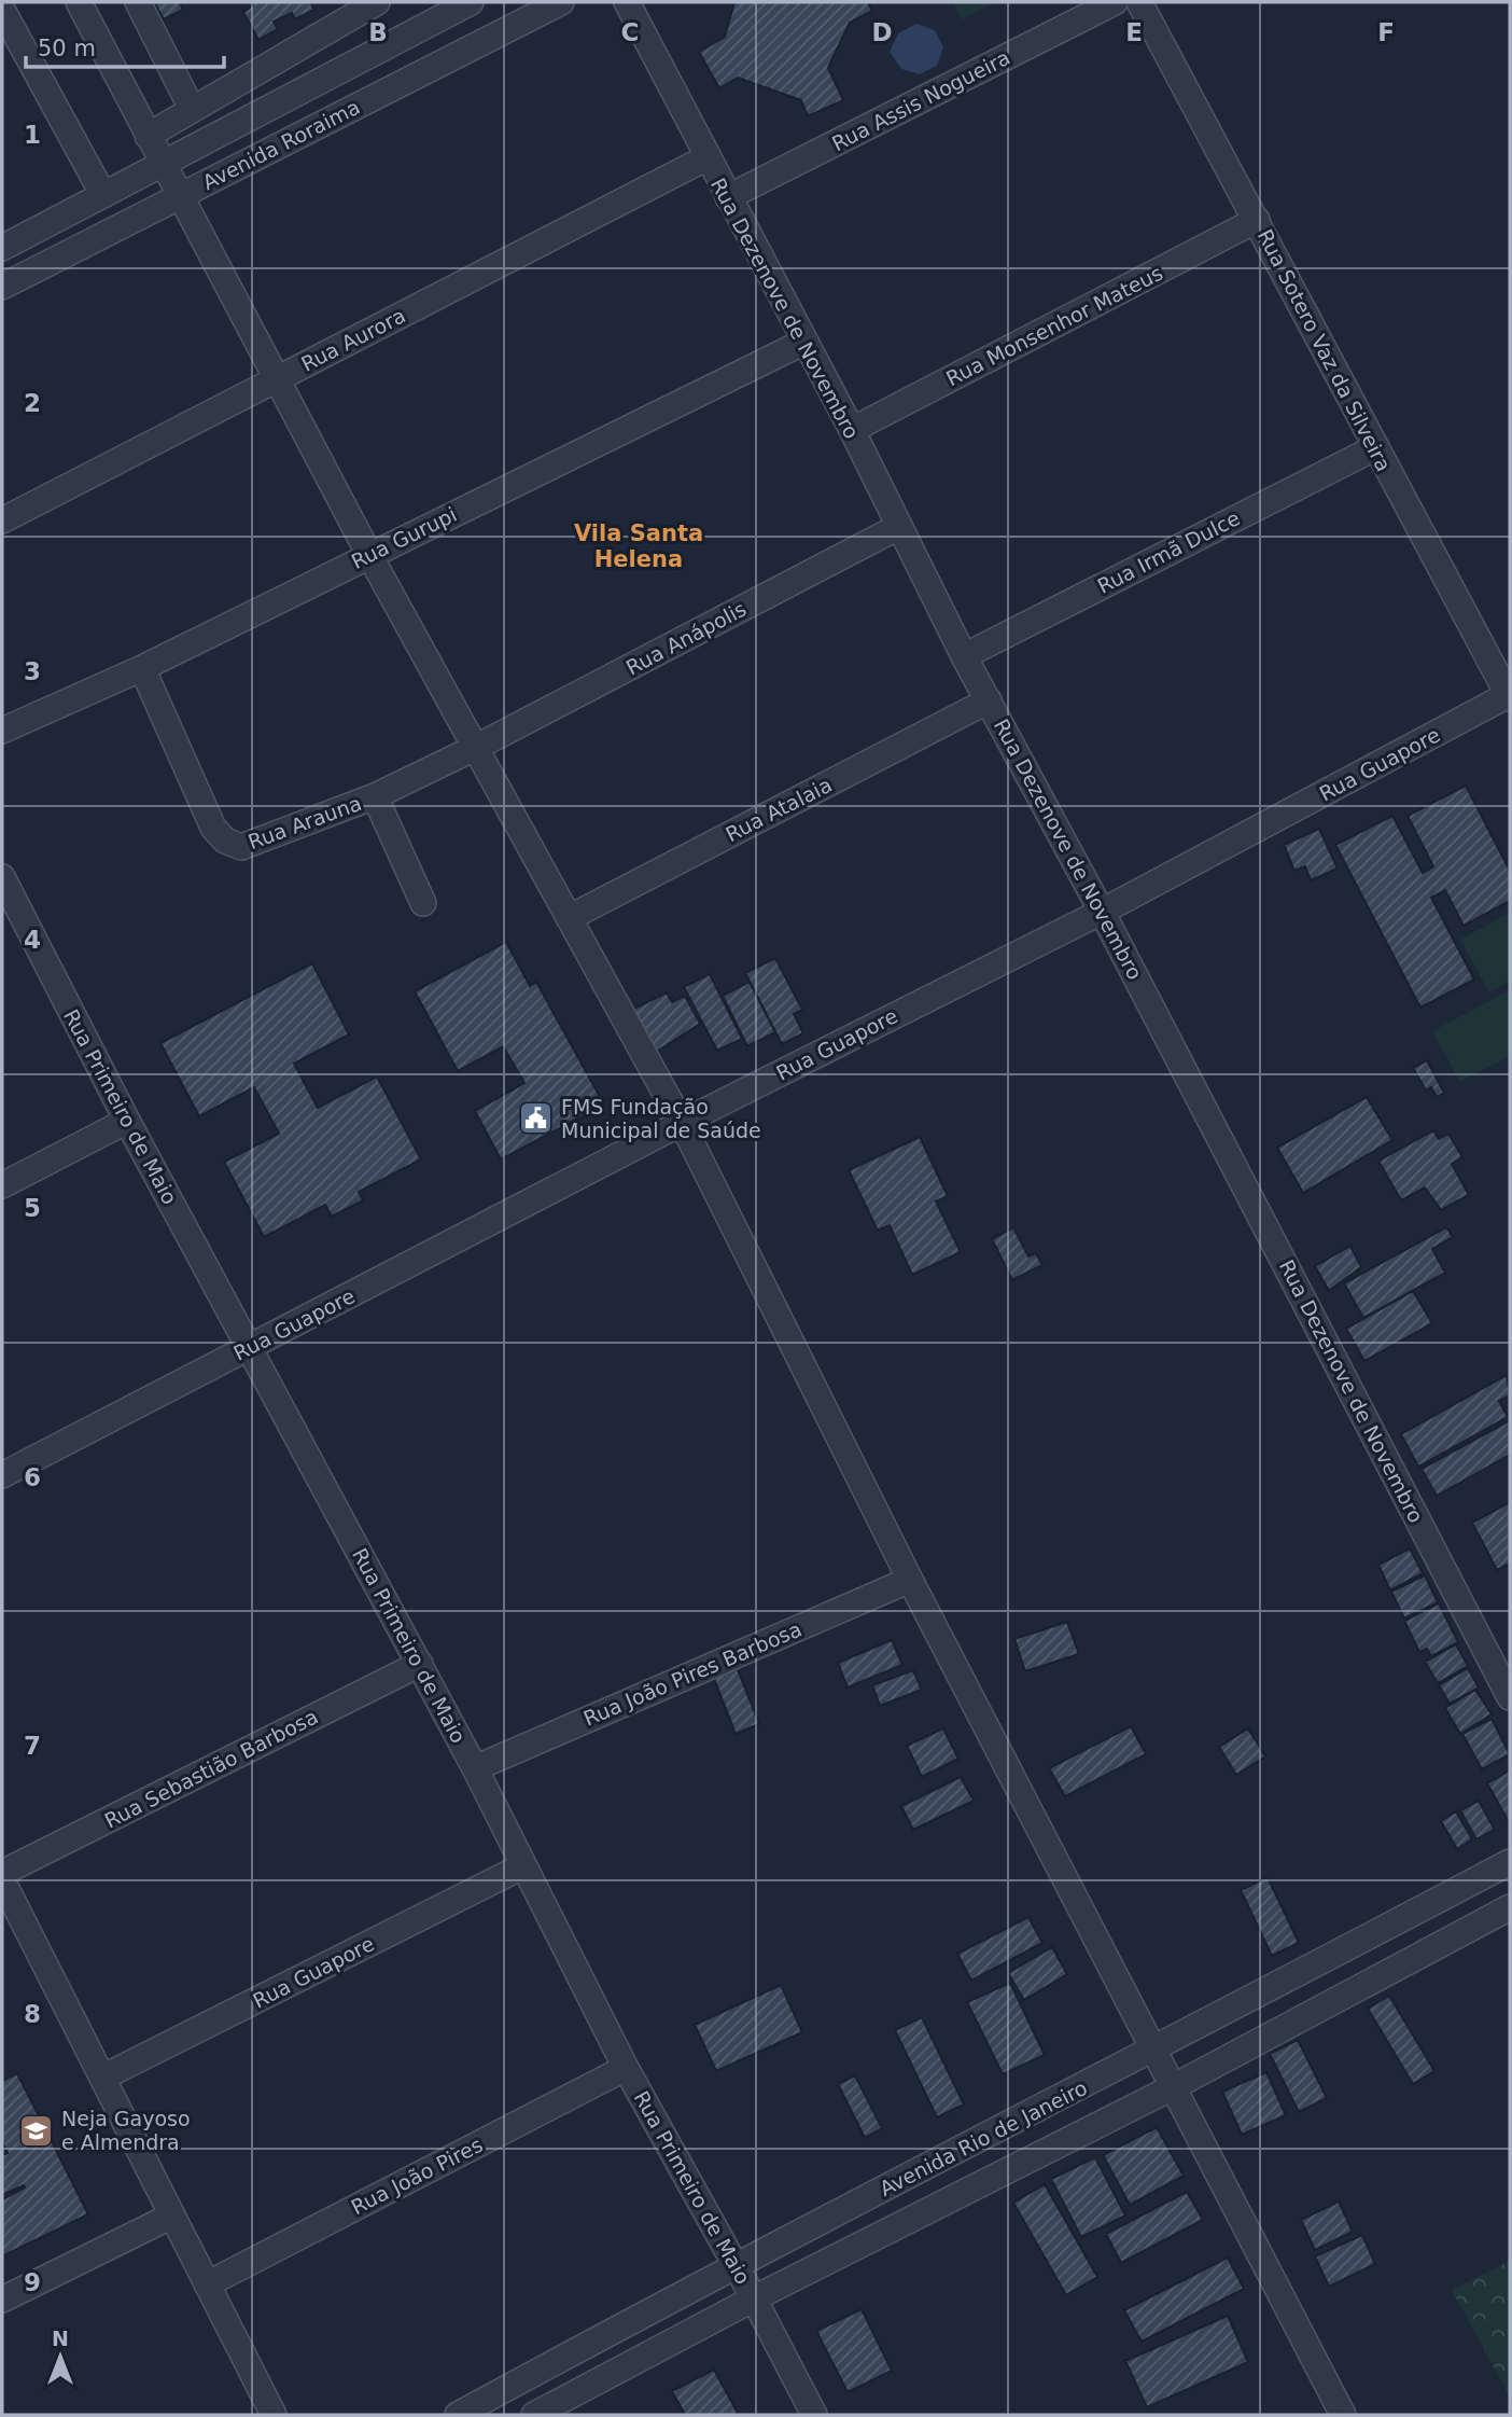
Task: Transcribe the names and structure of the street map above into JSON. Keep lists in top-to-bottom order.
{
  "streets": {
    "street": [
      "Rua Assis Nogueira",
      "Avenida Roraima",
      "Rua Dezenove de Novembro",
      "Rua Monsenhor Mateus",
      "Rua Aurora",
      "Rua Sotero Vaz da Silveira",
      "Rua Gurupi",
      "Rua Irmã Dulce",
      "Rua Anápolis",
      "Rua Guapore",
      "Rua Atalaia",
      "Rua Arauna",
      "Rua Primeiro de Maio",
      "Rua João Pires Barbosa",
      "Rua Sebastião Barbosa",
      "Avenida Rio de Janeiro",
      "Rua João Pires"
    ]
  },
  "crossings": [
    ["Rua Assis Nogueira", "Rua Dezenove de Novembro"],
    ["Rua Dezenove de Novembro", "Rua Monsenhor Mateus"],
    ["Rua Dezenove de Novembro", "Rua Aurora"],
    ["Rua Dezenove de Novembro", "Rua Gurupi"],
    ["Rua Dezenove de Novembro", "Rua Irmã Dulce"],
    ["Rua Dezenove de Novembro", "Rua Anápolis"],
    ["Rua Dezenove de Novembro", "Rua Guapore"],
    ["Rua Dezenove de Novembro", "Rua Atalaia"],
    ["Rua Monsenhor Mateus", "Rua Sotero Vaz da Silveira"],
    ["Rua Sotero Vaz da Silveira", "Rua Irmã Dulce"],
    ["Rua Sotero Vaz da Silveira", "Rua Guapore"],
    ["Rua Gurupi", "Rua Arauna"],
    ["Rua Anápolis", "Rua Arauna"],
    ["Rua Guapore", "Rua Primeiro de Maio"],
    ["Rua Primeiro de Maio", "Rua João Pires Barbosa"],
    ["Rua Primeiro de Maio", "Rua Sebastião Barbosa"],
    ["Rua Primeiro de Maio", "Avenida Rio de Janeiro"],
    ["Rua Primeiro de Maio", "Rua João Pires"]
  ],
  "districts": ["Vila Santa Helena"],
  "places": {
    "public building": ["FMS Fundação Municipal de Saúde"],
    "school or university": ["Neja Gayoso e Almendra"]
  },
  "scale_bar": "50 m",
  "north": "top",
  "grid": {
    "columns": [
      "B",
      "C",
      "D",
      "E",
      "F"
    ],
    "rows": [
      "1",
      "2",
      "3",
      "4",
      "5",
      "6",
      "7",
      "8",
      "9"
    ]
  }
}
